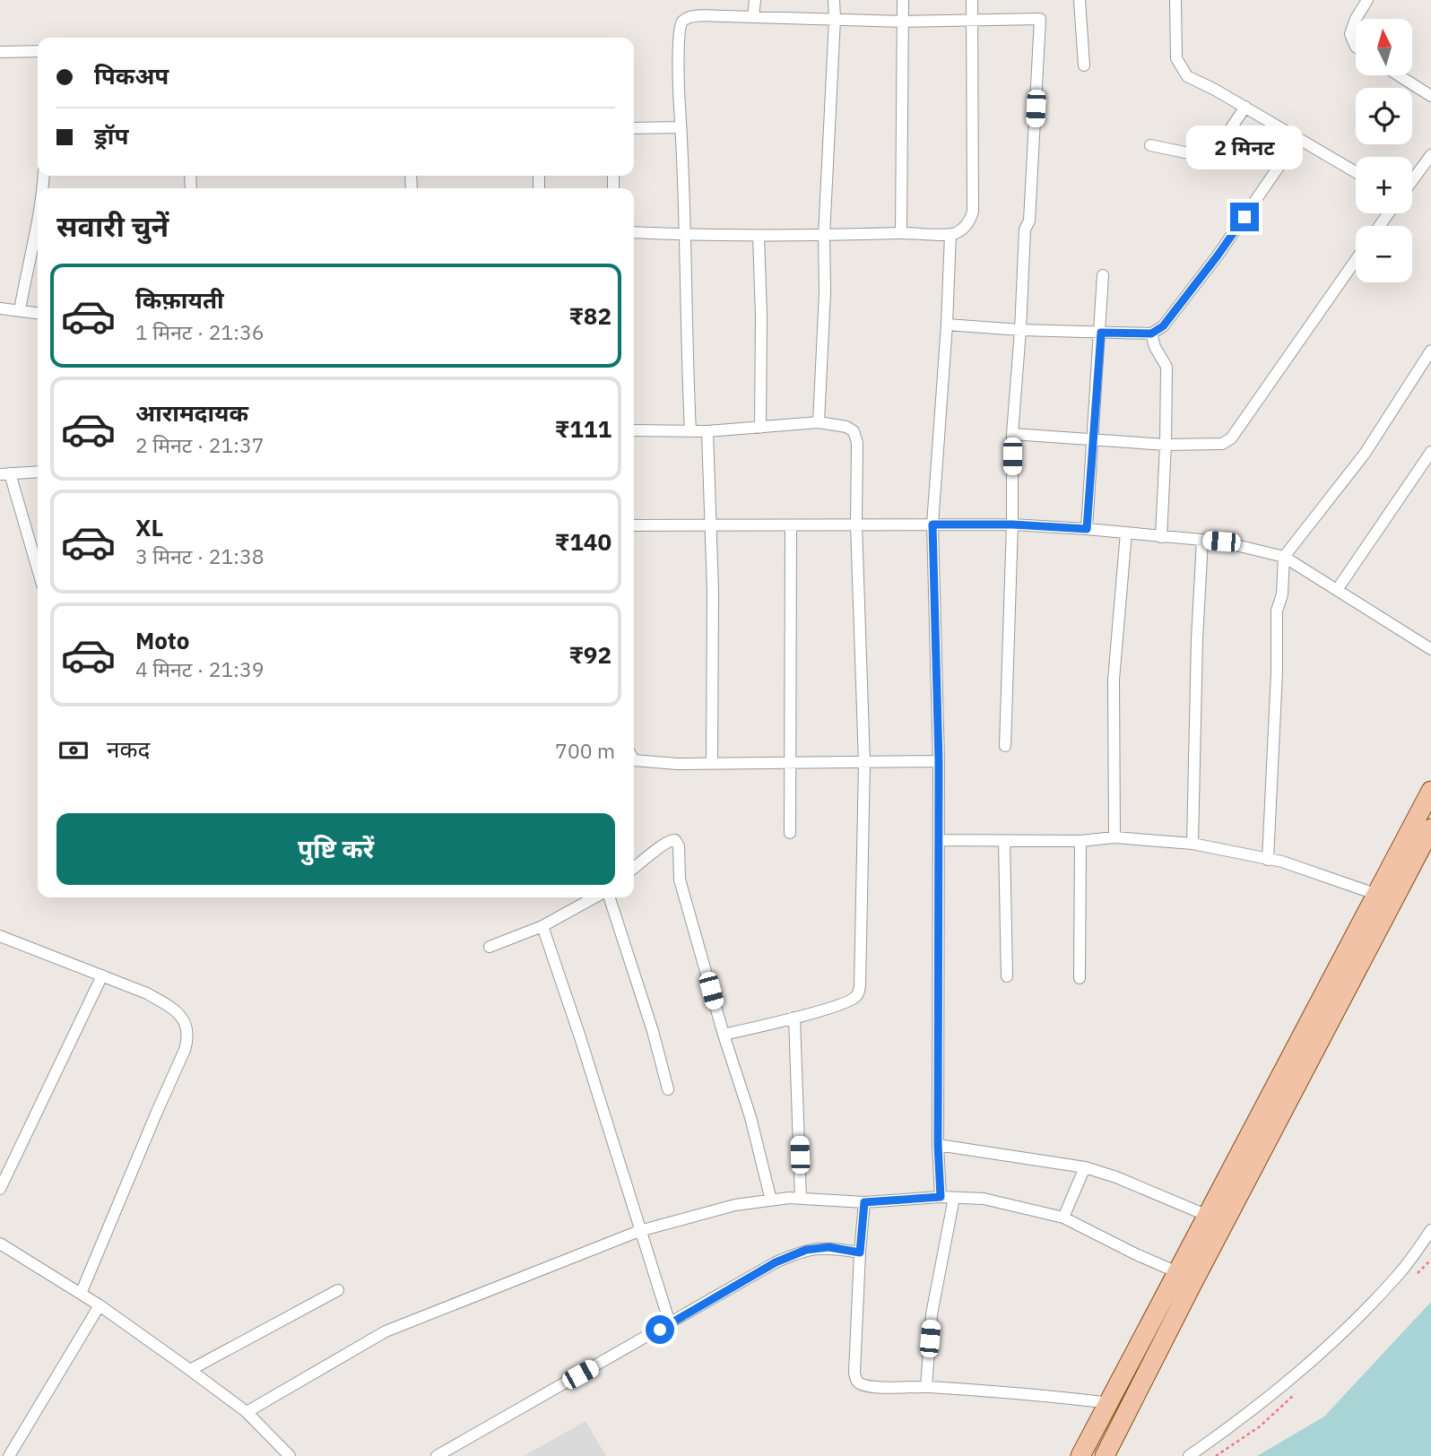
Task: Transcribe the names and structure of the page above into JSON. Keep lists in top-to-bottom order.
{
  "north": "top",
  "page": {
    "map_buttons": ["+", "−"],
    "banner": ["पिकअप", "ड्रॉप"],
    "bubble": "2 मिनट",
    "heading": "सवारी चुनें",
    "list": [
      {
        "name": "किफ़ायती",
        "note": "1 मिनट · 21:36",
        "value": "₹82"
      },
      {
        "name": "आरामदायक",
        "note": "2 मिनट · 21:37",
        "value": "₹111"
      },
      {
        "name": "XL",
        "note": "3 मिनट · 21:38",
        "value": "₹140"
      },
      {
        "name": "Moto",
        "note": "4 मिनट · 21:39",
        "value": "₹92"
      }
    ],
    "pay": ["नकद", "700 m"],
    "buttons": "पुष्टि करें"
  }
}
